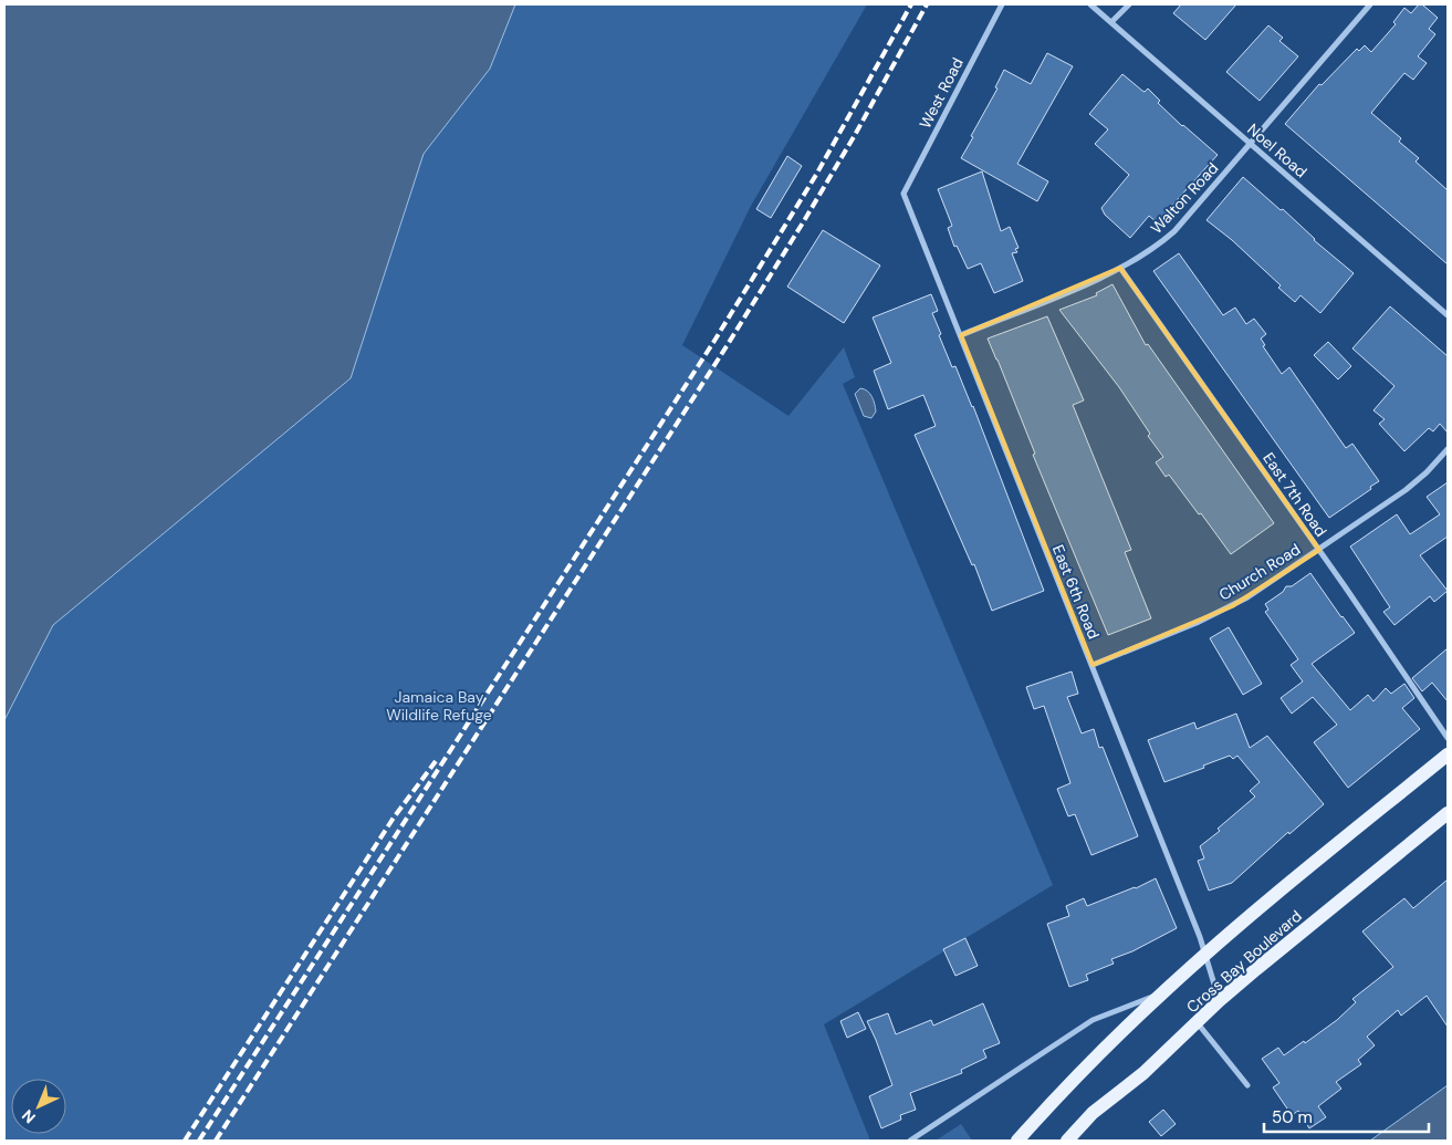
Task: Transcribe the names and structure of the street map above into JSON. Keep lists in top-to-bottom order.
{
  "streets": {
    "main road": ["Cross Bay Boulevard"],
    "street": [
      "West Road",
      "Noel Road",
      "Walton Road",
      "East 7th Road",
      "Church Road",
      "East 6th Road"
    ]
  },
  "crossings": [
    ["West Road", "East 6th Road"],
    ["Noel Road", "Walton Road"],
    ["Walton Road", "East 7th Road"],
    ["Walton Road", "East 6th Road"],
    ["East 7th Road", "Church Road"],
    ["Church Road", "East 6th Road"],
    ["East 6th Road", "Cross Bay Boulevard"]
  ],
  "parks": ["Jamaica Bay Wildlife Refuge"],
  "scale_bar": "50 m",
  "north": "bottom left"
}
